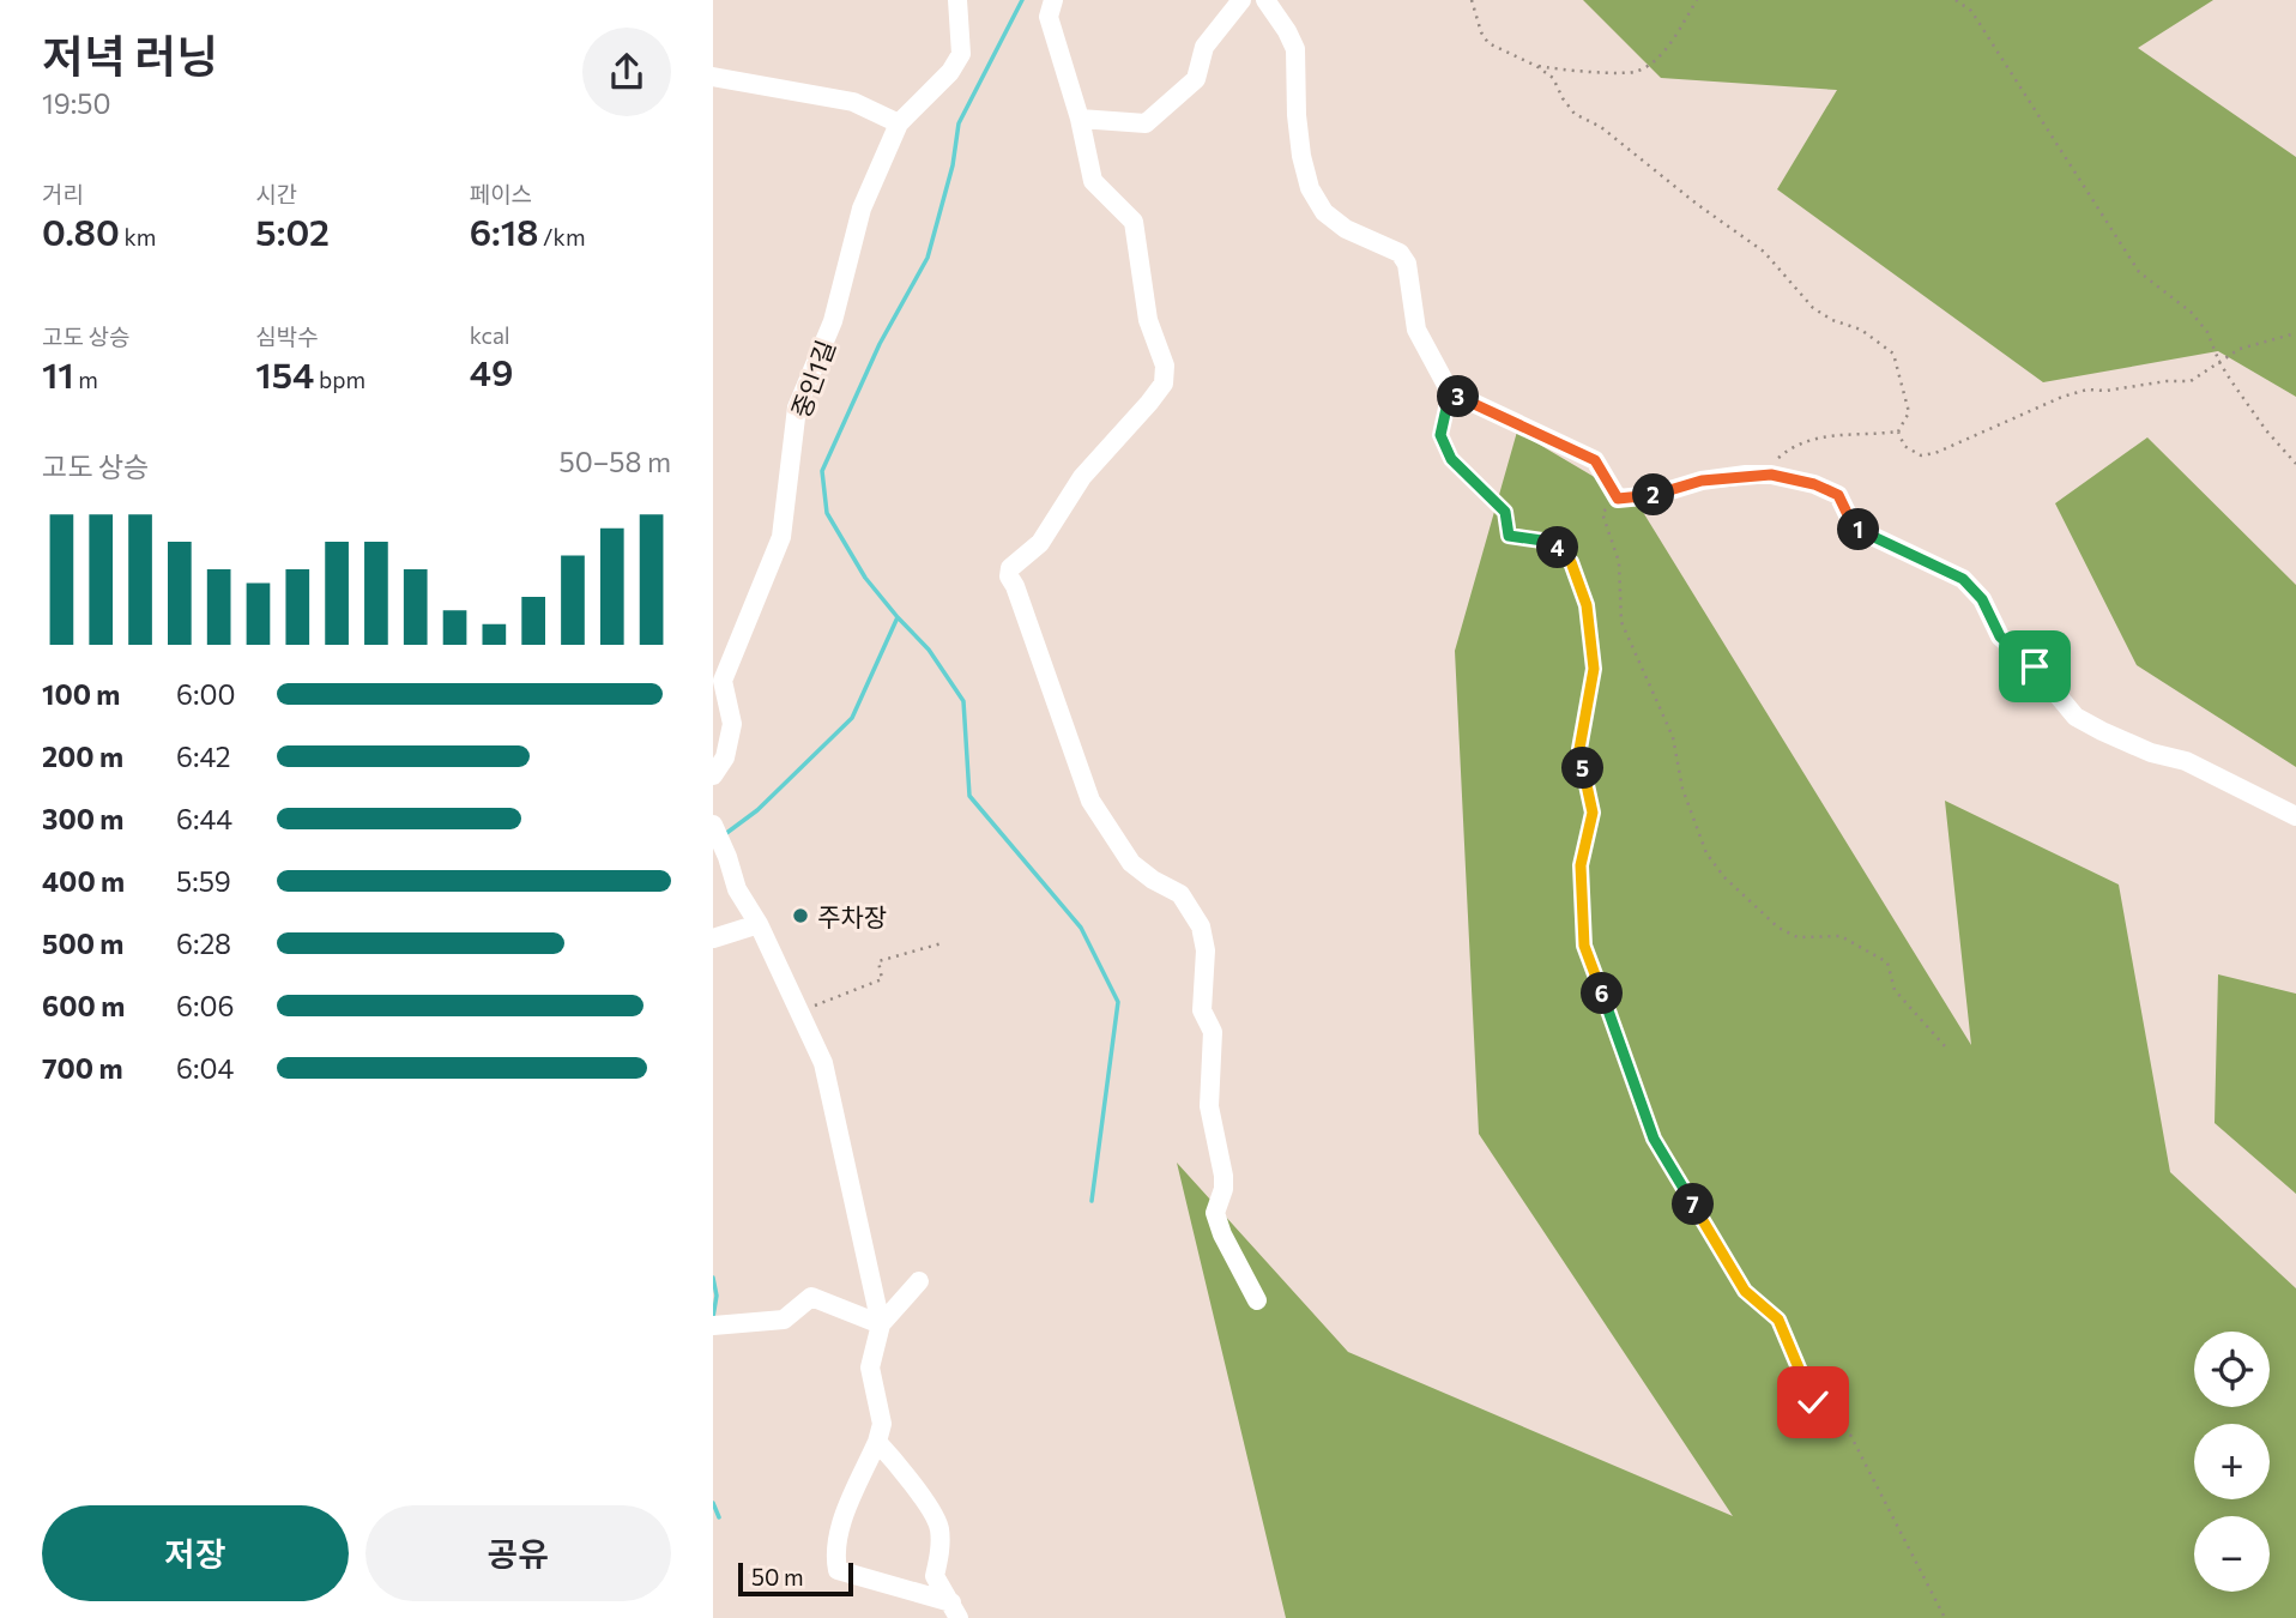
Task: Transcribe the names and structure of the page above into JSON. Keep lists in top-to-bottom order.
{
  "streets": {
    "street": ["중인1길"]
  },
  "places": ["주차장"],
  "scale_bar": "50 m",
  "page": {
    "heading": ["저녁 러닝", "19:50"],
    "stats": [
      ["거리", "0.80 km"],
      ["시간", "5:02"],
      ["페이스", "6:18 /km"],
      ["고도 상승", "11 m"],
      ["심박수", "154 bpm"],
      ["kcal", "49"]
    ],
    "pins": [
      "3",
      "2",
      "1",
      "4",
      "5",
      "6",
      "7"
    ],
    "chart": ["고도 상승", "50–58 m"],
    "list": [
      {
        "name": "100 m",
        "note": "6:00"
      },
      {
        "name": "200 m",
        "note": "6:42"
      },
      {
        "name": "300 m",
        "note": "6:44"
      },
      {
        "name": "400 m",
        "note": "5:59"
      },
      {
        "name": "500 m",
        "note": "6:28"
      },
      {
        "name": "600 m",
        "note": "6:06"
      },
      {
        "name": "700 m",
        "note": "6:04"
      }
    ],
    "map_buttons": ["+", "−"],
    "buttons": ["저장", "공유"],
    "scale": "50 m"
  }
}
